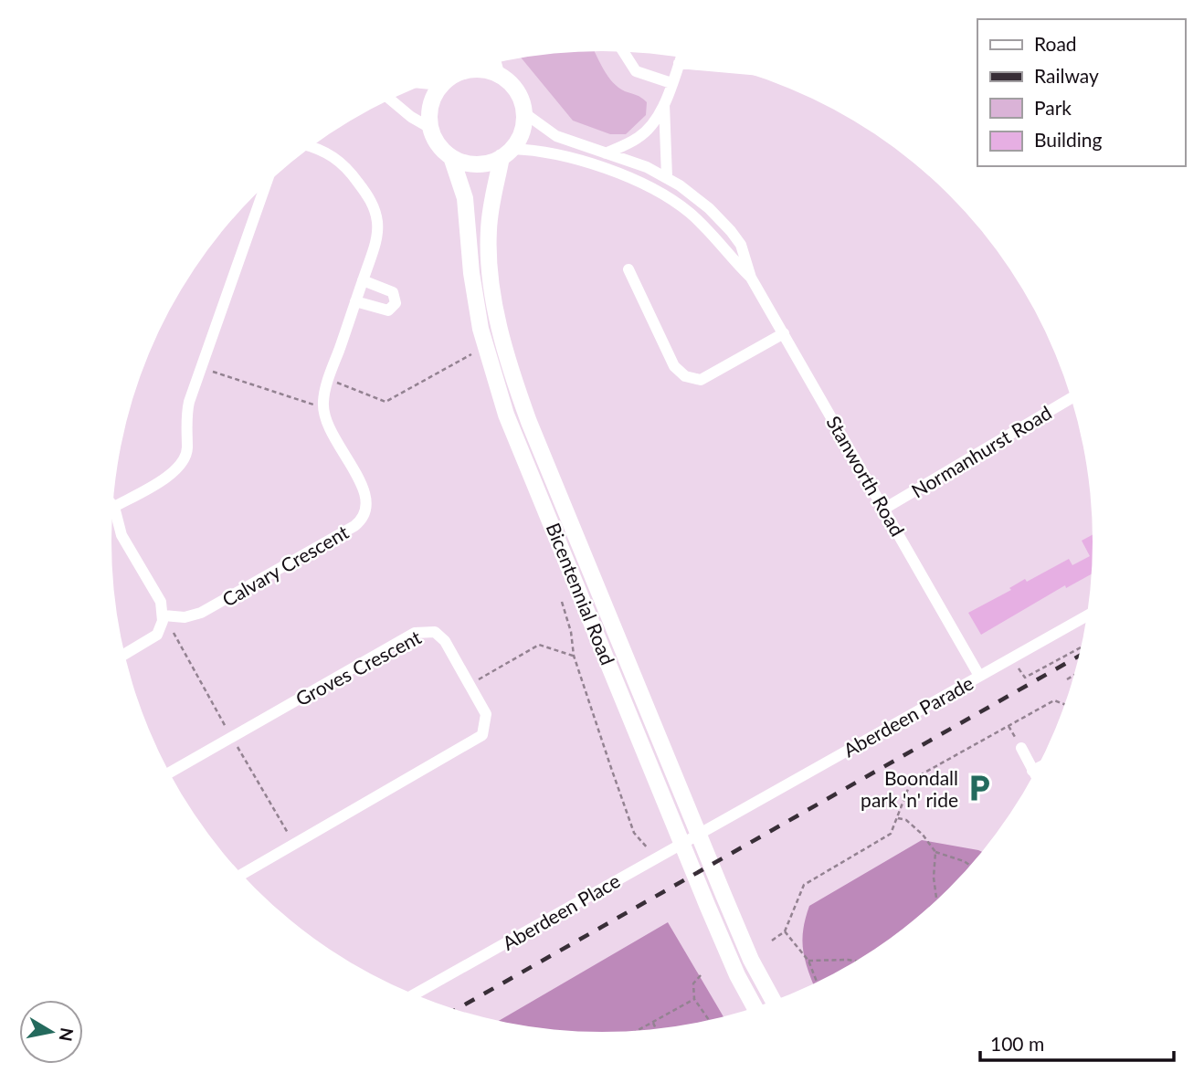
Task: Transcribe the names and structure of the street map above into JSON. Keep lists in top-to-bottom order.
{
  "streets": {
    "main road": ["Bicentennial Road"],
    "street": [
      "Normanhurst Road",
      "Stanworth Road",
      "Calvary Crescent",
      "Groves Crescent",
      "Aberdeen Parade",
      "Aberdeen Place"
    ]
  },
  "crossings": [
    ["Normanhurst Road", "Stanworth Road"],
    ["Stanworth Road", "Bicentennial Road"],
    ["Stanworth Road", "Aberdeen Parade"],
    ["Aberdeen Parade", "Aberdeen Place"]
  ],
  "places": {
    "parking": ["Boondall park 'n' ride"]
  },
  "legend": [
    "Road",
    "Railway",
    "Park",
    "Building"
  ],
  "scale_bar": "100 m",
  "north": "right"
}
